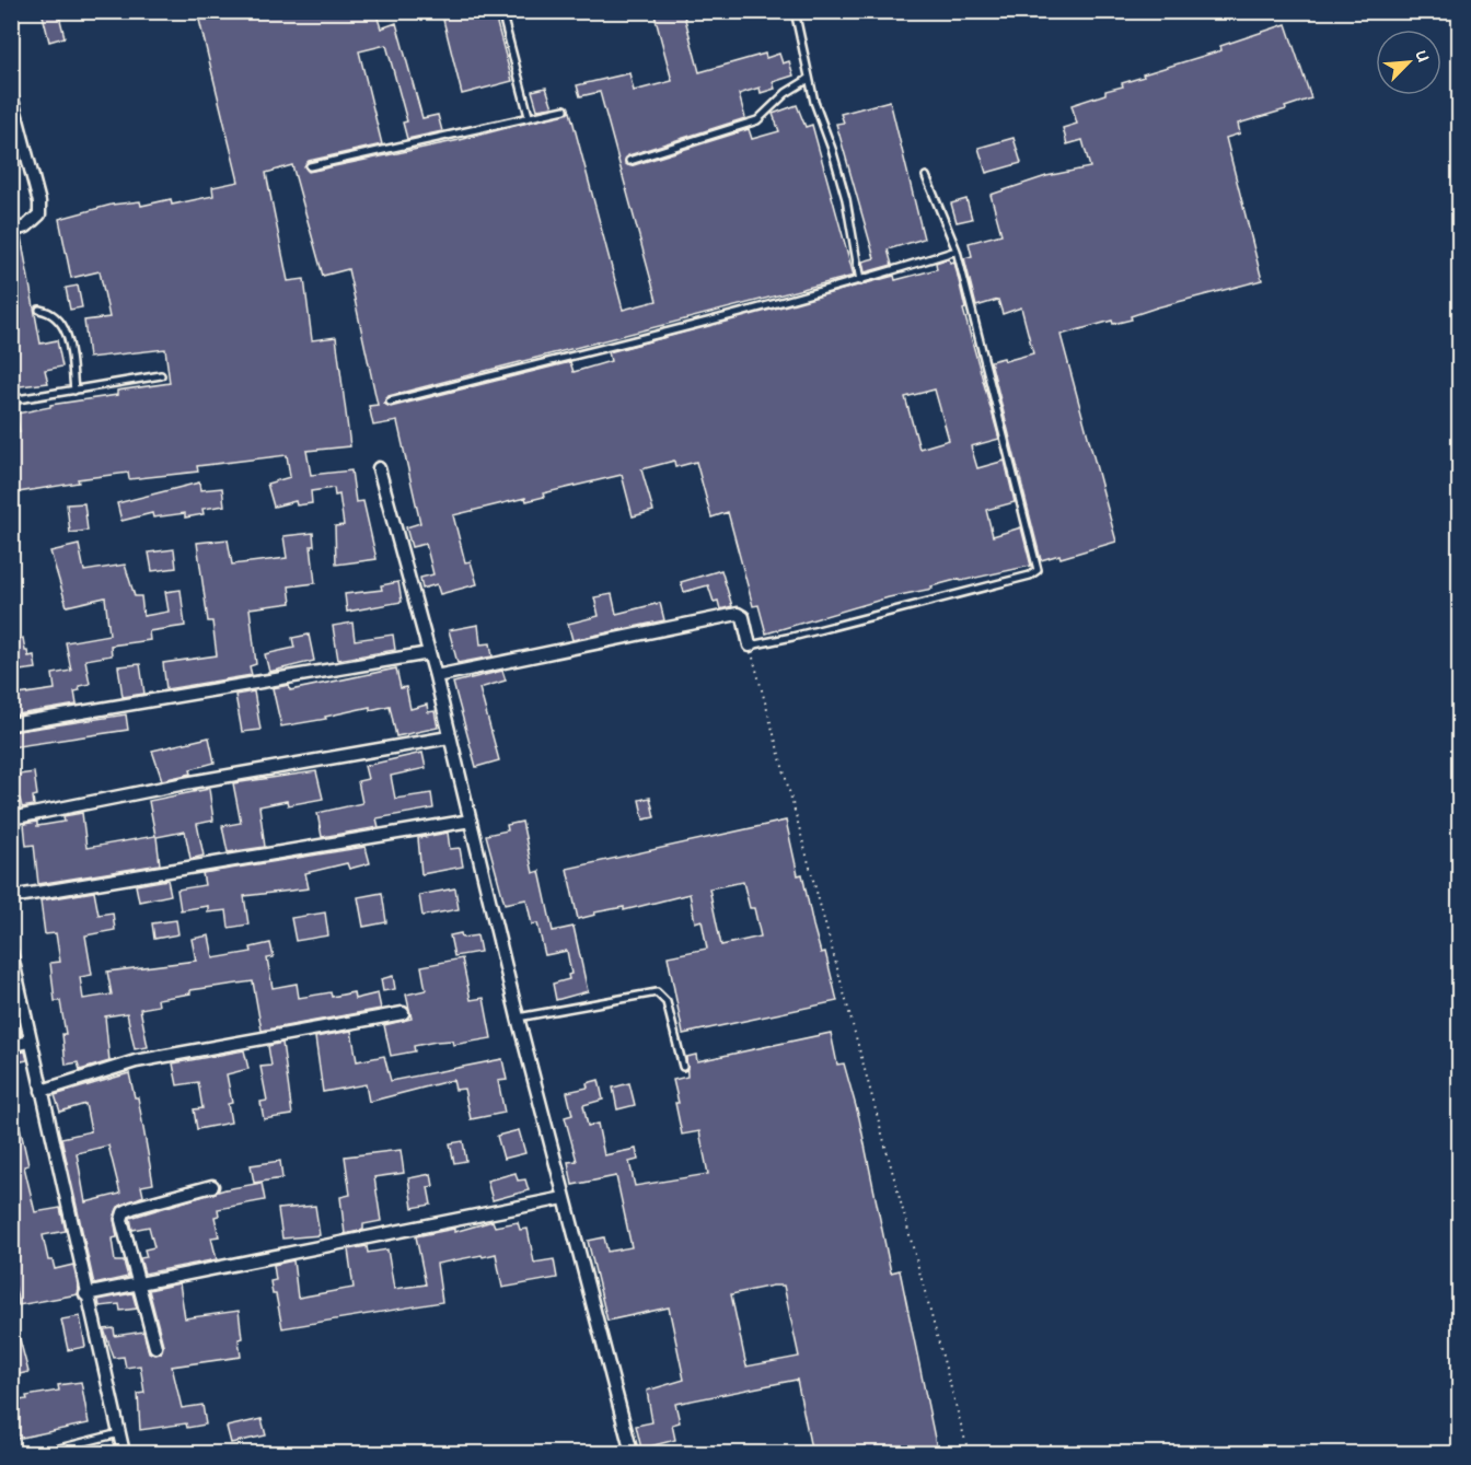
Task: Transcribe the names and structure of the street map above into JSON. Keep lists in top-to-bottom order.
{
  "north": "top right"
}
